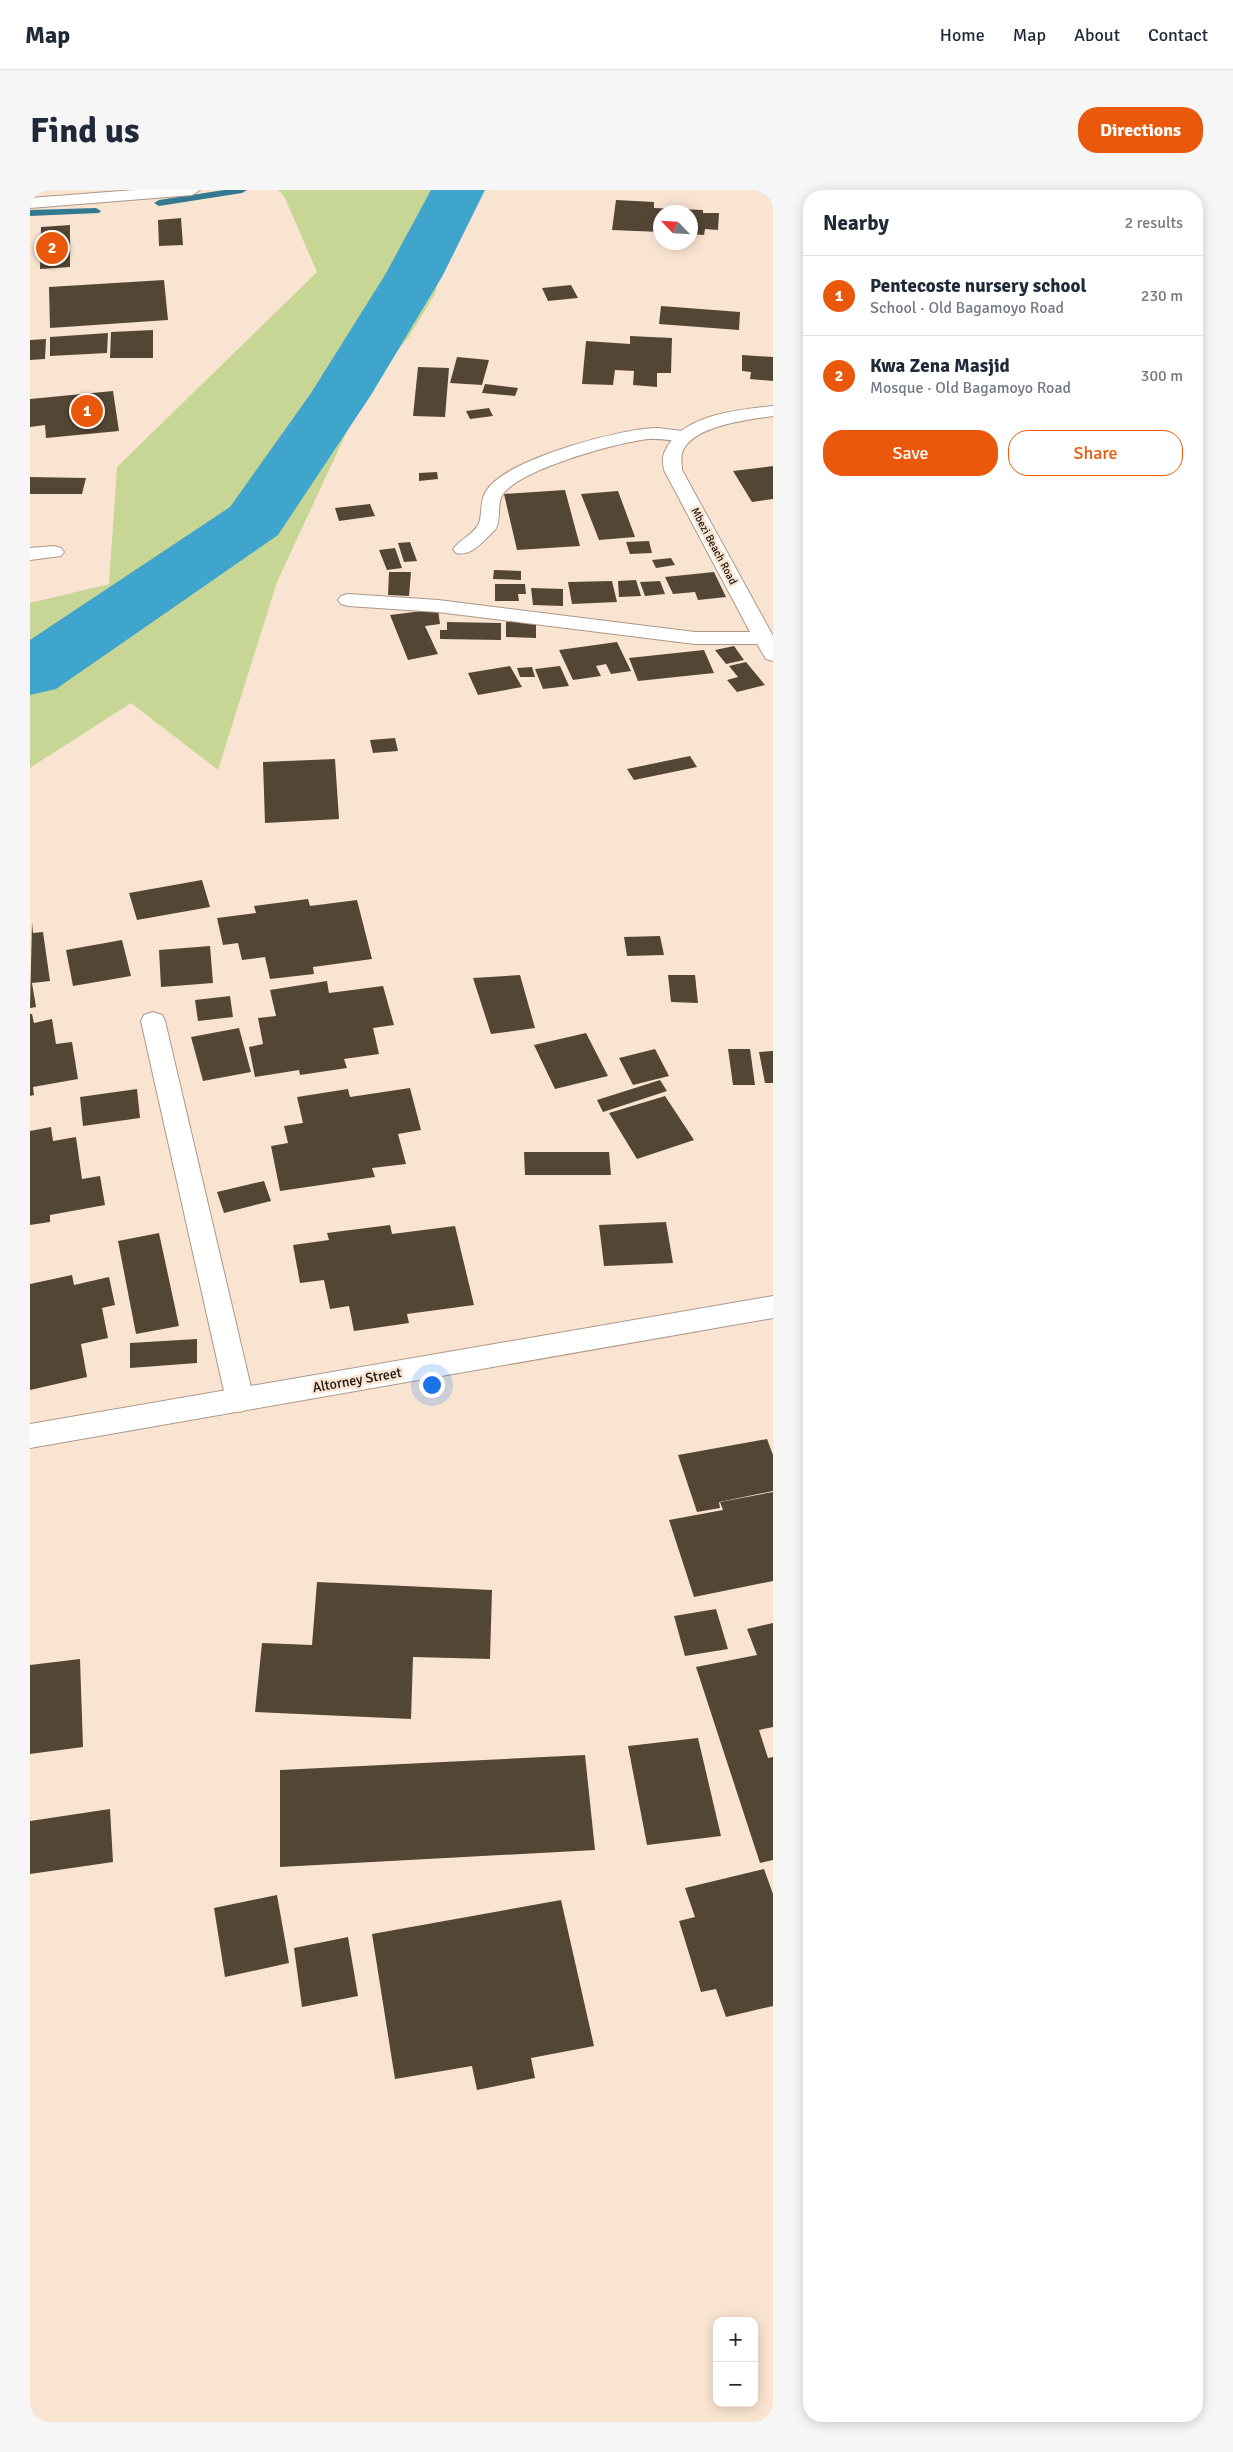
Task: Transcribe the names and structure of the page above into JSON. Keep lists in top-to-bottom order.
{
  "streets": {
    "street": ["Mbezi Beach Road", "Altorney Street"]
  },
  "north": "top left",
  "page": {
    "header": "Map",
    "nav": [
      "Home",
      "Map",
      "About",
      "Contact"
    ],
    "buttons": [
      "Directions",
      ["Save", "Share"]
    ],
    "title": "Find us",
    "heading": ["Nearby", "2 results"],
    "pins": ["2", "1"],
    "list": [
      {
        "mark": "1",
        "name": "Pentecoste nursery school",
        "note": "School · Old Bagamoyo Road",
        "value": "230 m"
      },
      {
        "mark": "2",
        "name": "Kwa Zena Masjid",
        "note": "Mosque · Old Bagamoyo Road",
        "value": "300 m"
      }
    ],
    "map_buttons": ["+", "−"]
  }
}
